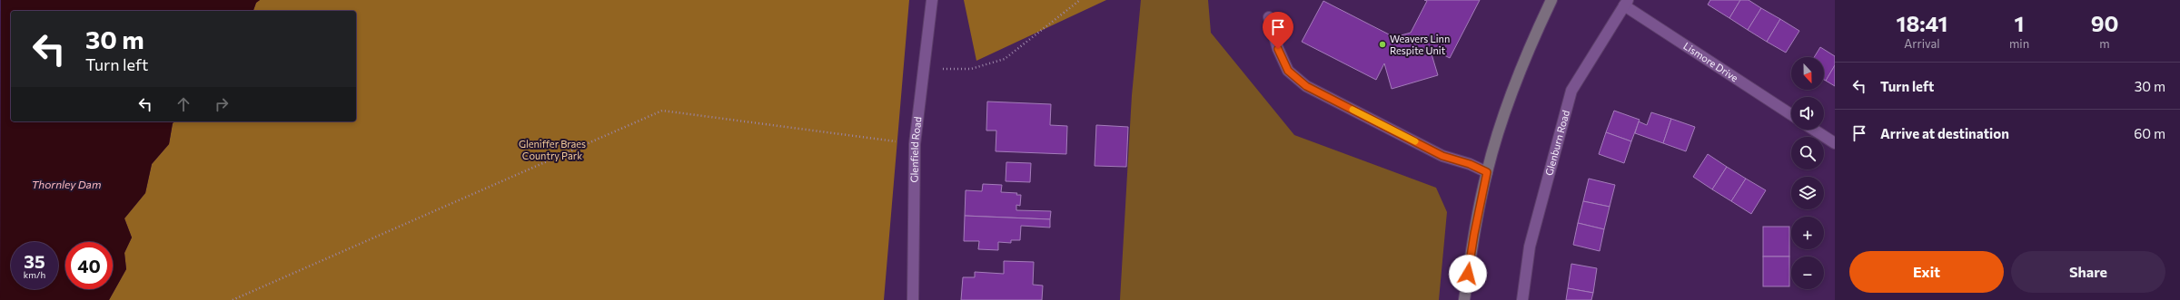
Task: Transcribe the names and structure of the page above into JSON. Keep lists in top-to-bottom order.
{
  "streets": {
    "street": ["Lismore Drive", "Glenburn Road", "Glenfield Road"]
  },
  "crossings": [
    ["Lismore Drive", "Glenburn Road"]
  ],
  "water": ["Thornley Dam"],
  "parks": ["Gleniffer Braes Country Park"],
  "places": ["Weavers Linn Respite Unit"],
  "north": "bottom",
  "page": {
    "eta": [
      "18:41",
      "Arrival",
      "1",
      "min",
      "90",
      "m"
    ],
    "turn": ["30 m", "Turn left"],
    "map_buttons": ["+", "−"],
    "list": [
      {
        "name": "Turn left",
        "value": "30 m"
      },
      {
        "name": "Arrive at destination",
        "value": "60 m"
      }
    ],
    "speed": "35 km/h",
    "limit": "40",
    "buttons": ["Exit", "Share"]
  }
}
